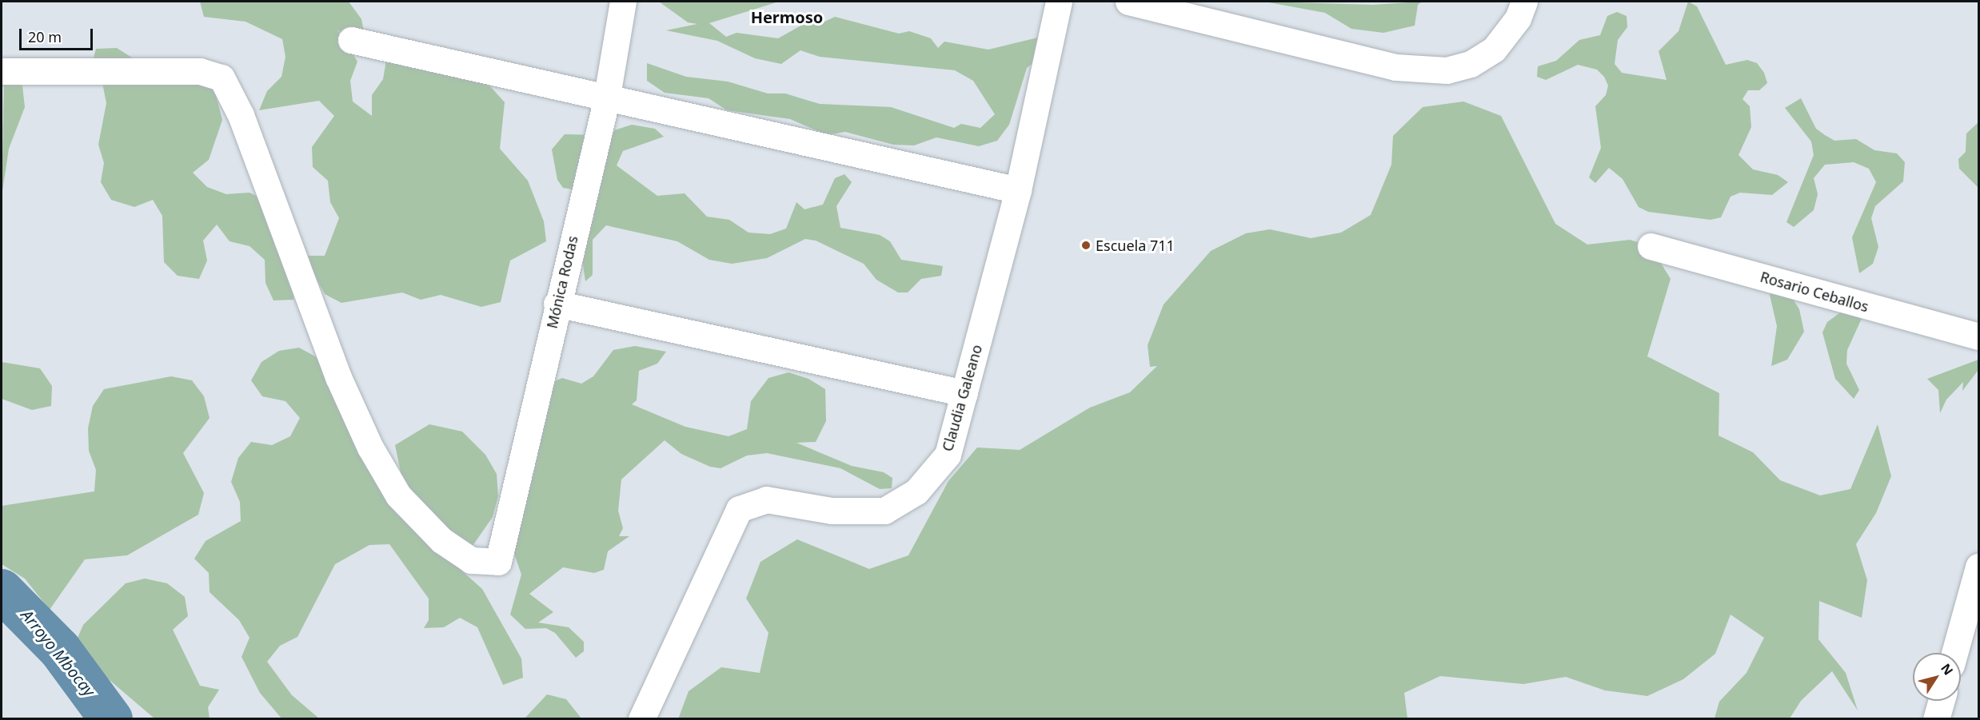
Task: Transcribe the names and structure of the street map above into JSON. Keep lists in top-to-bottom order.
{
  "streets": {
    "street": ["Mónica Rodas", "Rosario Ceballos", "Claudia Galeano"]
  },
  "districts": ["Hermoso"],
  "water": ["Arroyo Mbocay"],
  "places": ["Escuela 711"],
  "scale_bar": "20 m",
  "north": "top right"
}
